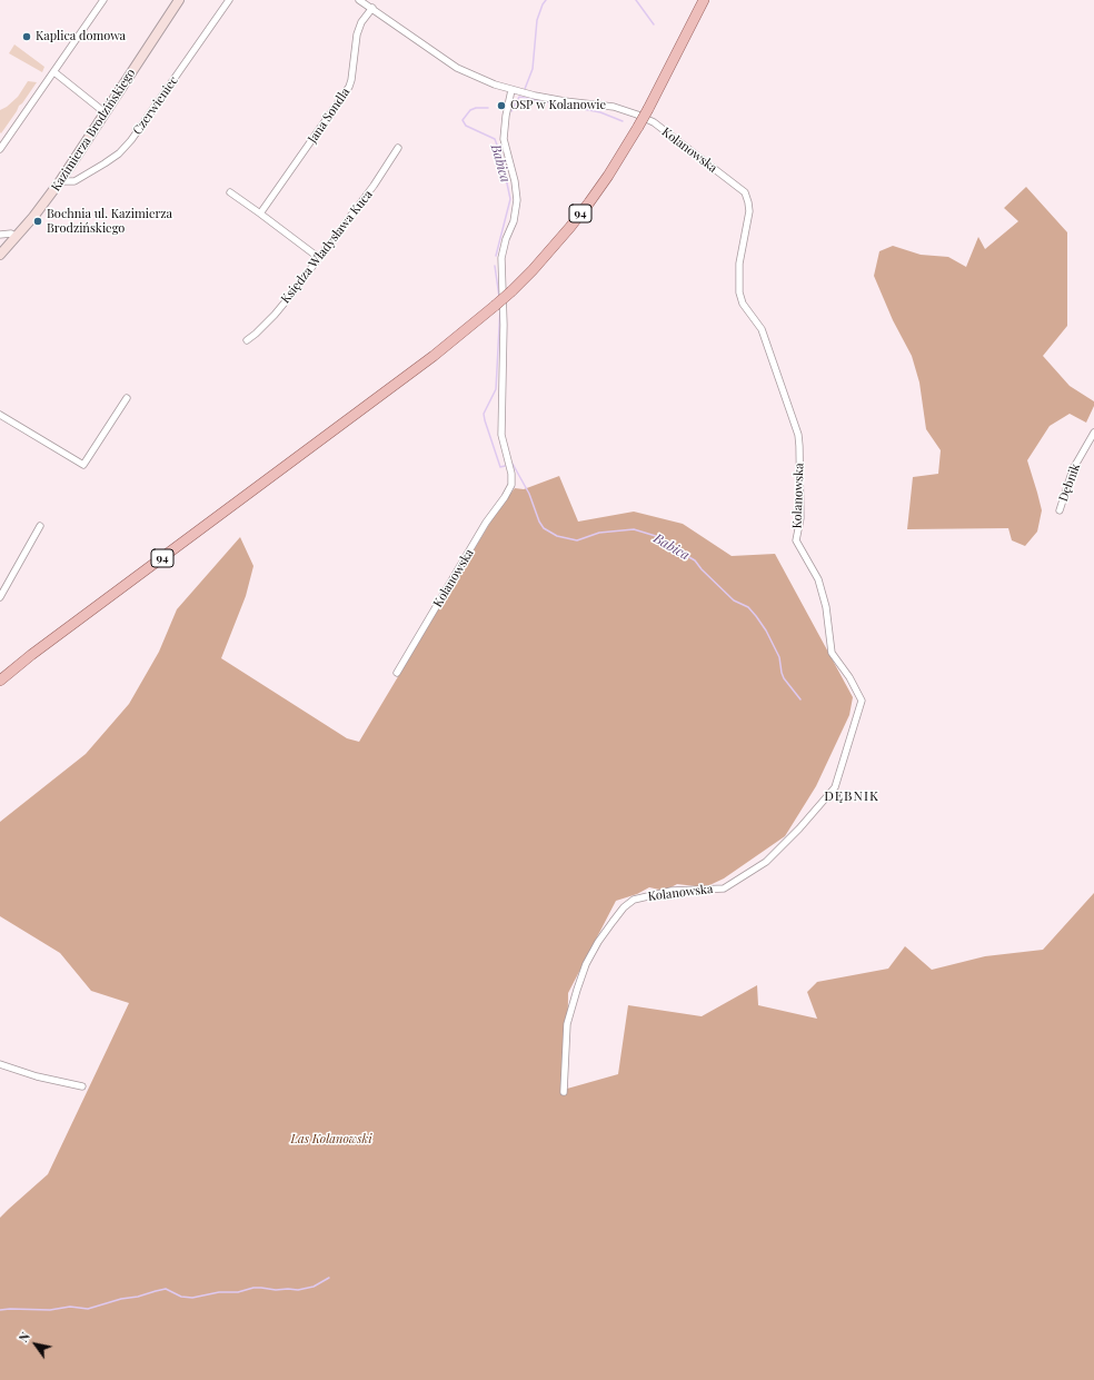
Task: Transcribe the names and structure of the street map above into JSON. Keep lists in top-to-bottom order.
{
  "streets": {
    "main road": ["Kazimierza Brodzińskiego", "94"],
    "street": [
      "Czerwieniec",
      "Jana Sondla",
      "Kolanowska",
      "Księdza Władysława Kuca",
      "Dębnik"
    ]
  },
  "crossings": [
    ["Czerwieniec", "Kazimierza Brodzińskiego"],
    ["Jana Sondla", "Kolanowska"]
  ],
  "districts": ["DĘBNIK"],
  "water": ["Babica"],
  "parks": ["Las Kolanowski"],
  "places": ["Kaplica domowa", "OSP w Kolanowie", "Bochnia ul. Kazimierza Brodzińskiego"],
  "north": "top left"
}
